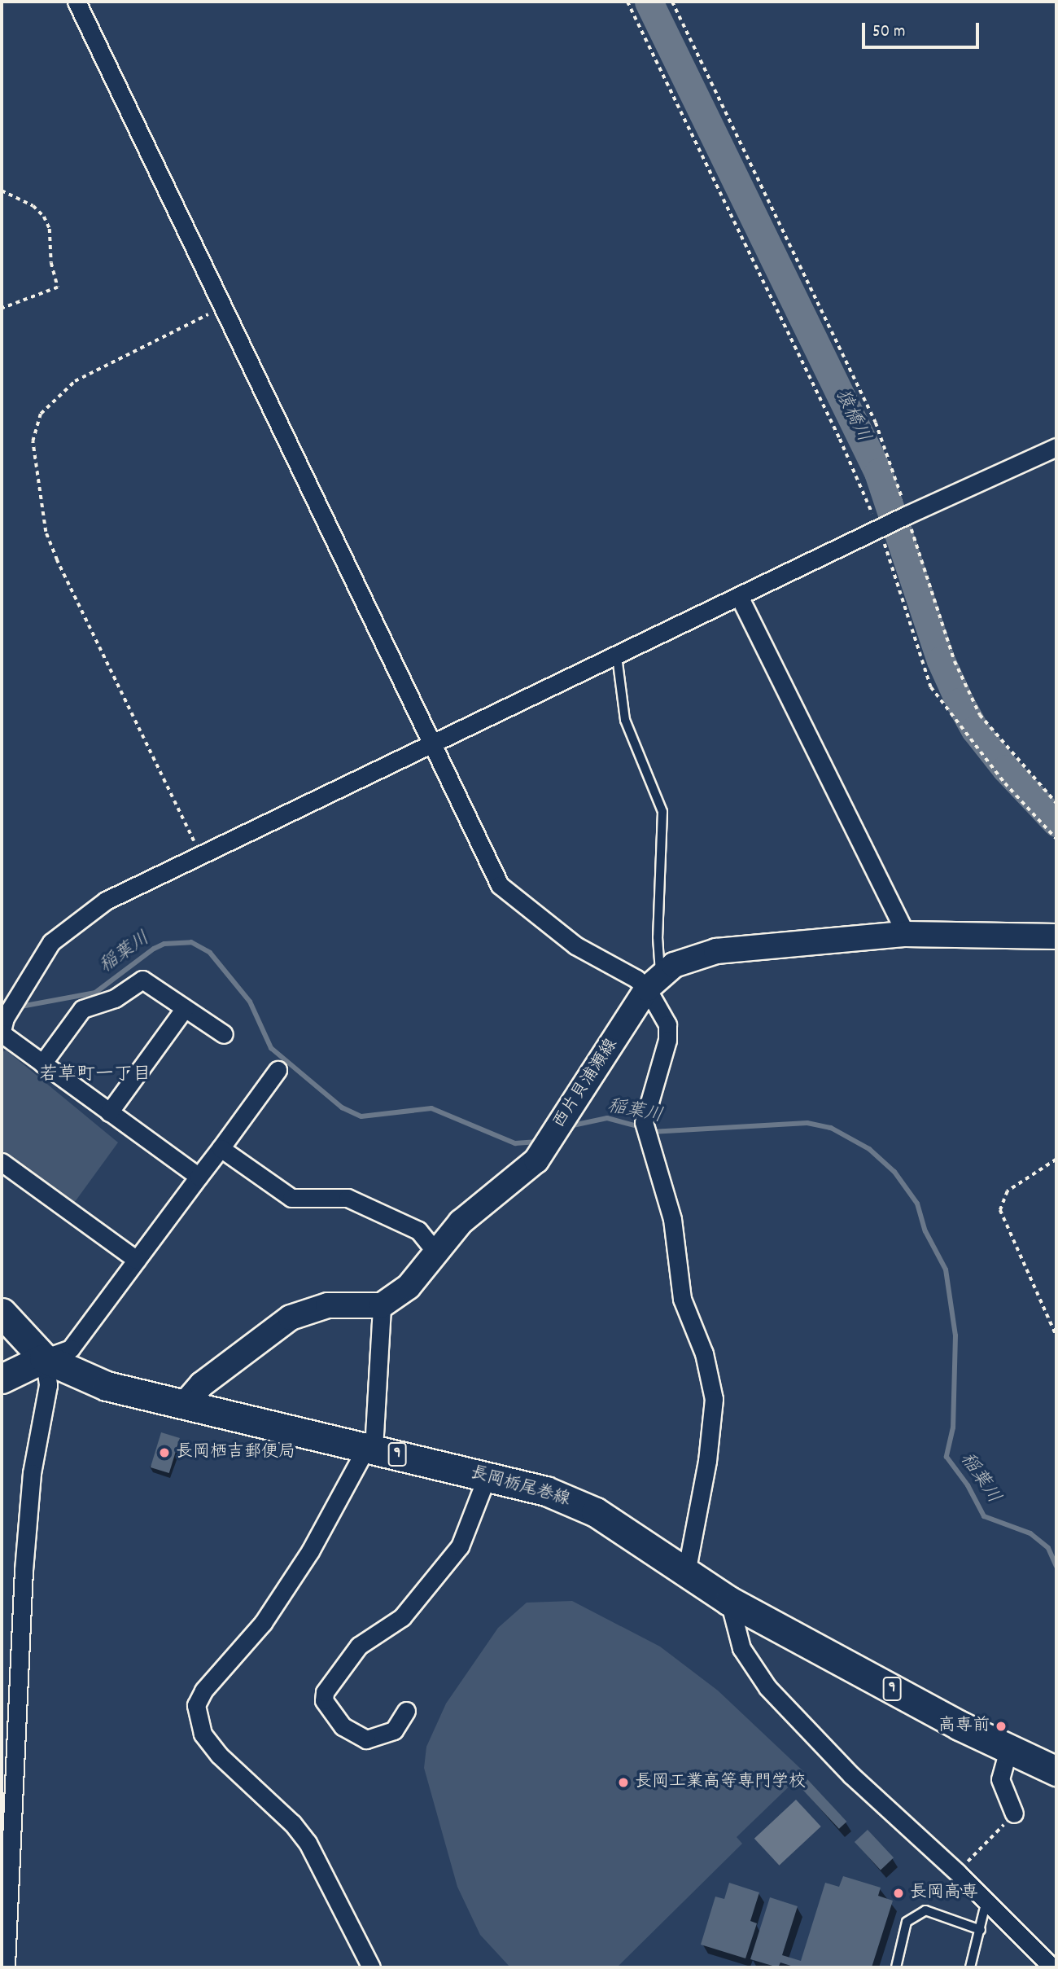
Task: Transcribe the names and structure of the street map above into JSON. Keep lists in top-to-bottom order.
{
  "streets": {
    "main road": ["西片貝浦瀬線", "9", "長岡栃尾巻線"]
  },
  "crossings": [
    ["9", "長岡栃尾巻線"]
  ],
  "districts": ["若草町一丁目"],
  "water": ["猿橋川", "稲葉川"],
  "places": [
    "長岡栖吉郵便局",
    "高専前",
    "長岡工業高等専門学校",
    "長岡高専"
  ],
  "scale_bar": "50 m"
}
